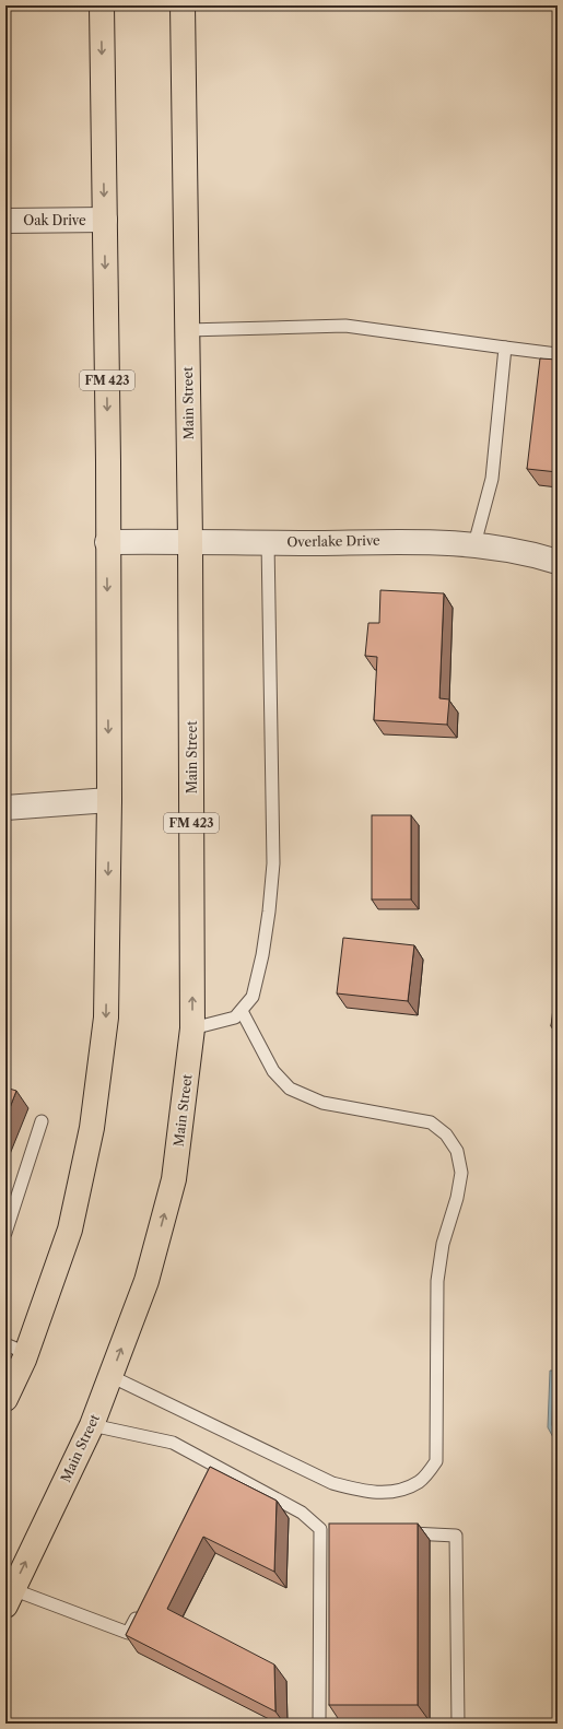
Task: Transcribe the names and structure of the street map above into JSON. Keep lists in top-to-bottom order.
{
  "streets": {
    "main road": ["FM 423", "Main Street"],
    "street": ["Oak Drive", "Overlake Drive"]
  },
  "crossings": [
    ["Oak Drive", "FM 423"],
    ["FM 423", "Overlake Drive"],
    ["Main Street", "Overlake Drive"]
  ]
}
